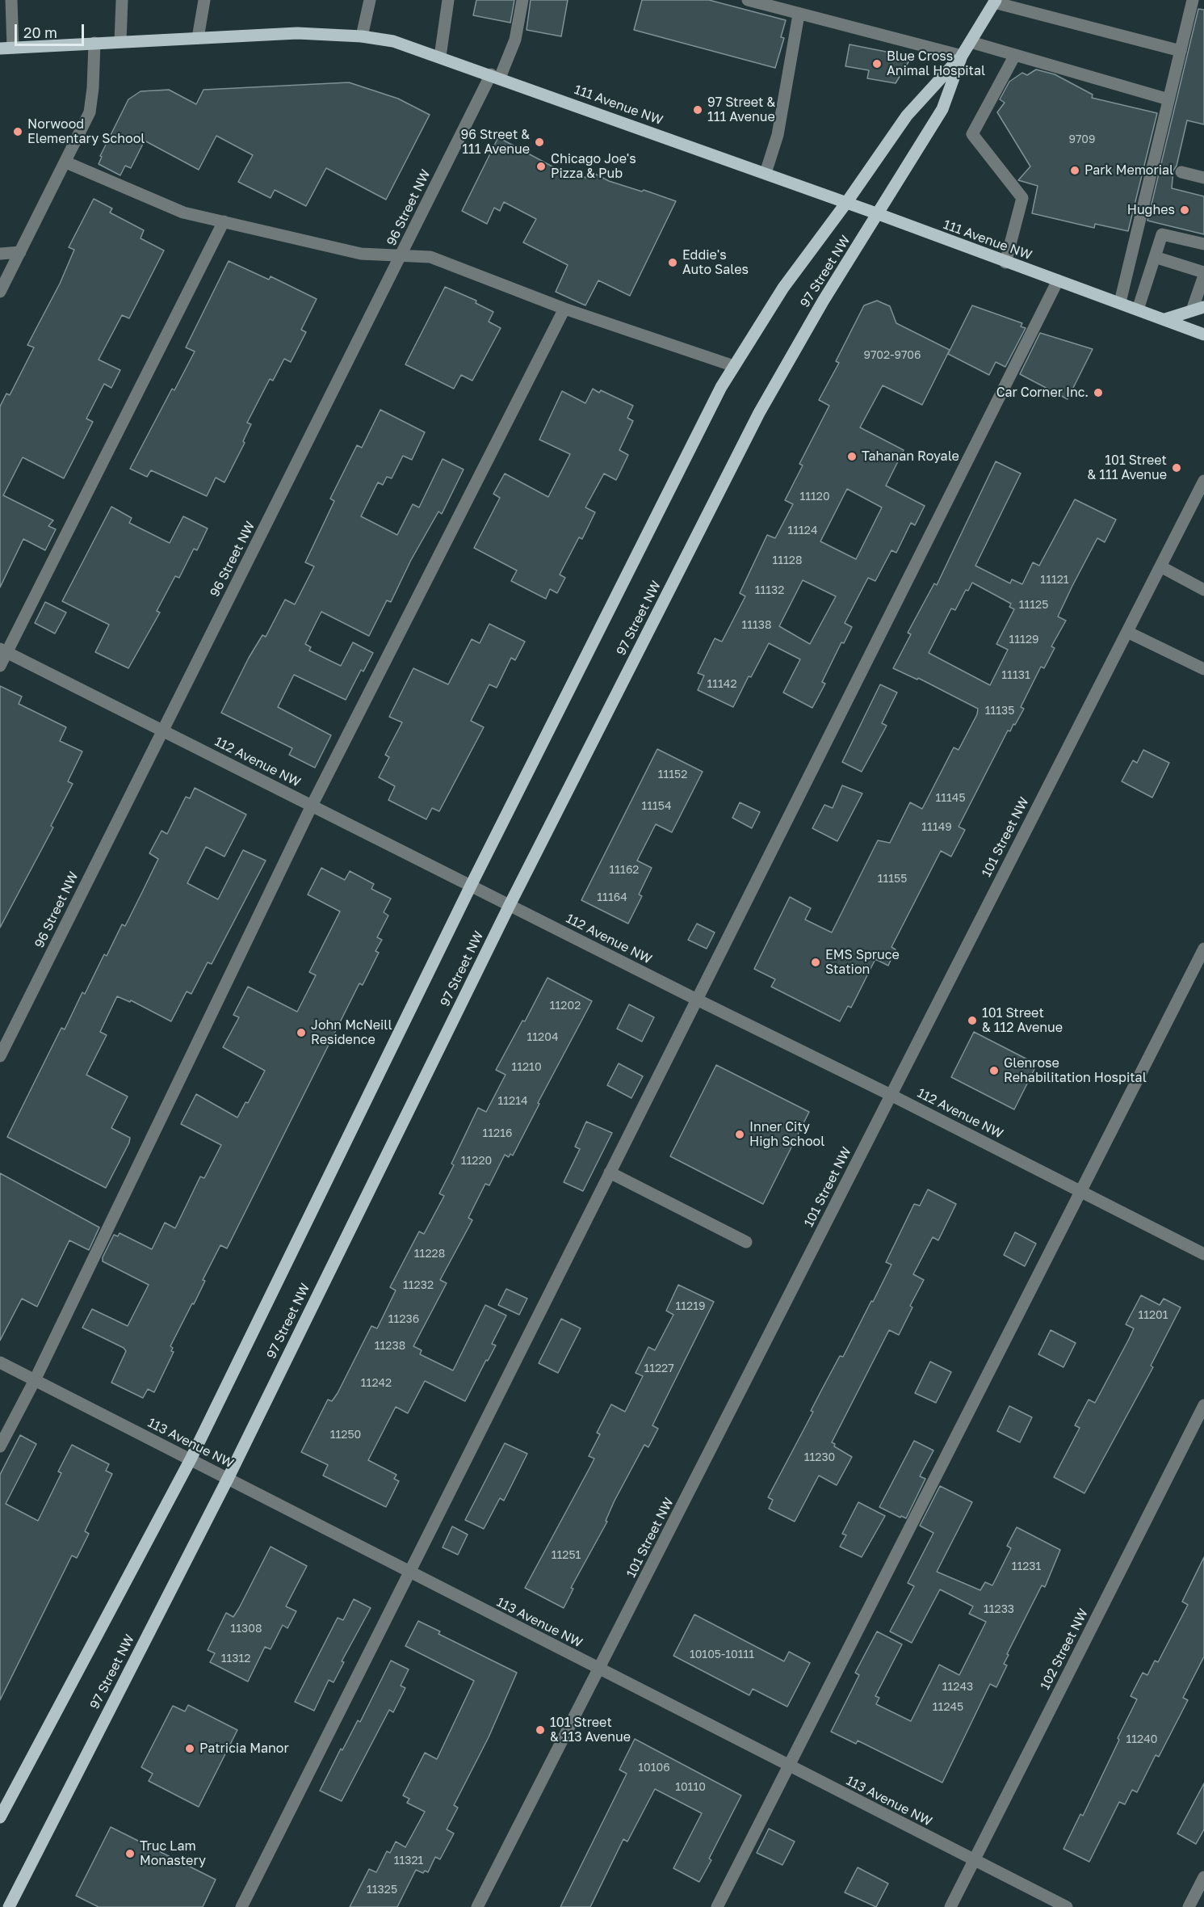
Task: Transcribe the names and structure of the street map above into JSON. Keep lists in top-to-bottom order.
{
  "streets": {
    "main road": ["111 Avenue NW", "97 Street NW"],
    "street": [
      "96 Street NW",
      "112 Avenue NW",
      "101 Street NW",
      "113 Avenue NW",
      "102 Street NW"
    ]
  },
  "crossings": [
    ["111 Avenue NW", "96 Street NW"],
    ["111 Avenue NW", "97 Street NW"],
    ["96 Street NW", "112 Avenue NW"],
    ["97 Street NW", "112 Avenue NW"],
    ["97 Street NW", "113 Avenue NW"],
    ["112 Avenue NW", "101 Street NW"],
    ["101 Street NW", "113 Avenue NW"],
    ["113 Avenue NW", "102 Street NW"]
  ],
  "places": [
    "Blue Cross Animal Hospital",
    "97 Street & 111 Avenue",
    "Norwood Elementary School",
    "96 Street & 111 Avenue",
    "Chicago Joe's Pizza & Pub",
    "Park Memorial",
    "Hughes",
    "Eddie's Auto Sales",
    "Car Corner Inc.",
    "Tahanan Royale",
    "101 Street & 111 Avenue",
    "EMS Spruce Station",
    "101 Street & 112 Avenue",
    "John McNeill Residence",
    "Glenrose Rehabilitation Hospital",
    "Inner City High School",
    "101 Street & 113 Avenue",
    "Patricia Manor",
    "Truc Lam Monastery"
  ],
  "house_numbers": [
    "9709",
    "9702-9706",
    "11120",
    "11124",
    "11128",
    "11121",
    "11132",
    "11125",
    "11138",
    "11129",
    "11131",
    "11142",
    "11135",
    "11152",
    "11145",
    "11154",
    "11149",
    "11162",
    "11155",
    "11164",
    "11202",
    "11204",
    "11210",
    "11214",
    "11216",
    "11220",
    "11228",
    "11232",
    "11219",
    "11201",
    "11236",
    "11238",
    "11227",
    "11242",
    "11250",
    "11230",
    "11251",
    "11231",
    "11233",
    "11308",
    "10105-10111",
    "11312",
    "11243",
    "11245",
    "11240",
    "10106",
    "10110",
    "11321",
    "11325"
  ],
  "scale_bar": "20 m"
}
